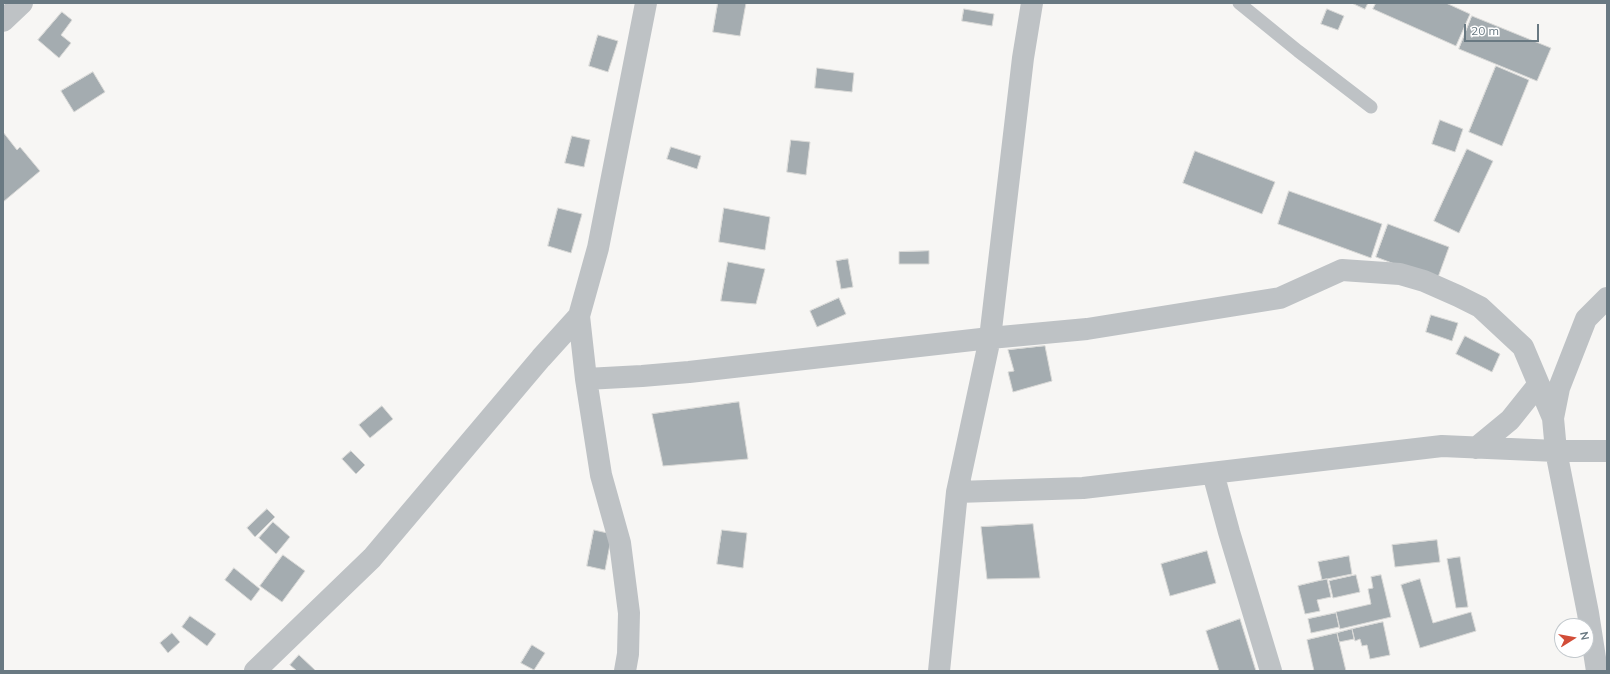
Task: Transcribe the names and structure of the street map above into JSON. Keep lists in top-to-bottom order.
{
  "scale_bar": "20 m",
  "north": "right"
}
